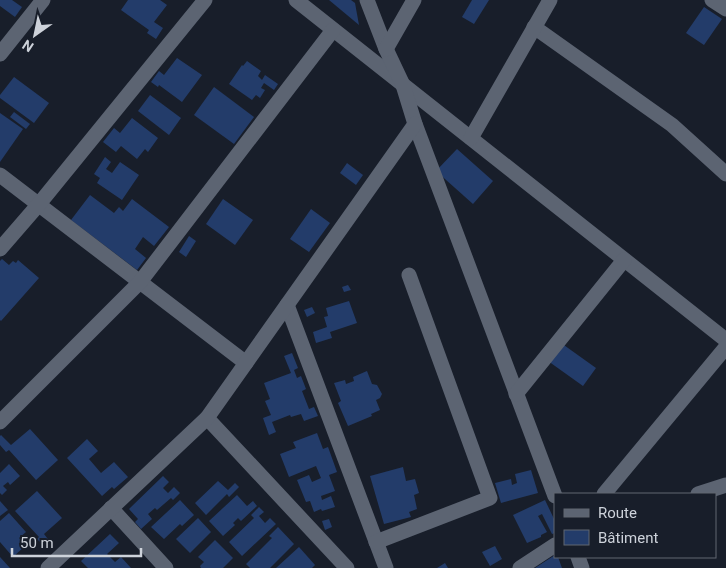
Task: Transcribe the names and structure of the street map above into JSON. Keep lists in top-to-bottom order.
{
  "legend": ["Route", "Bâtiment"],
  "scale_bar": "50 m",
  "north": "bottom left"
}
